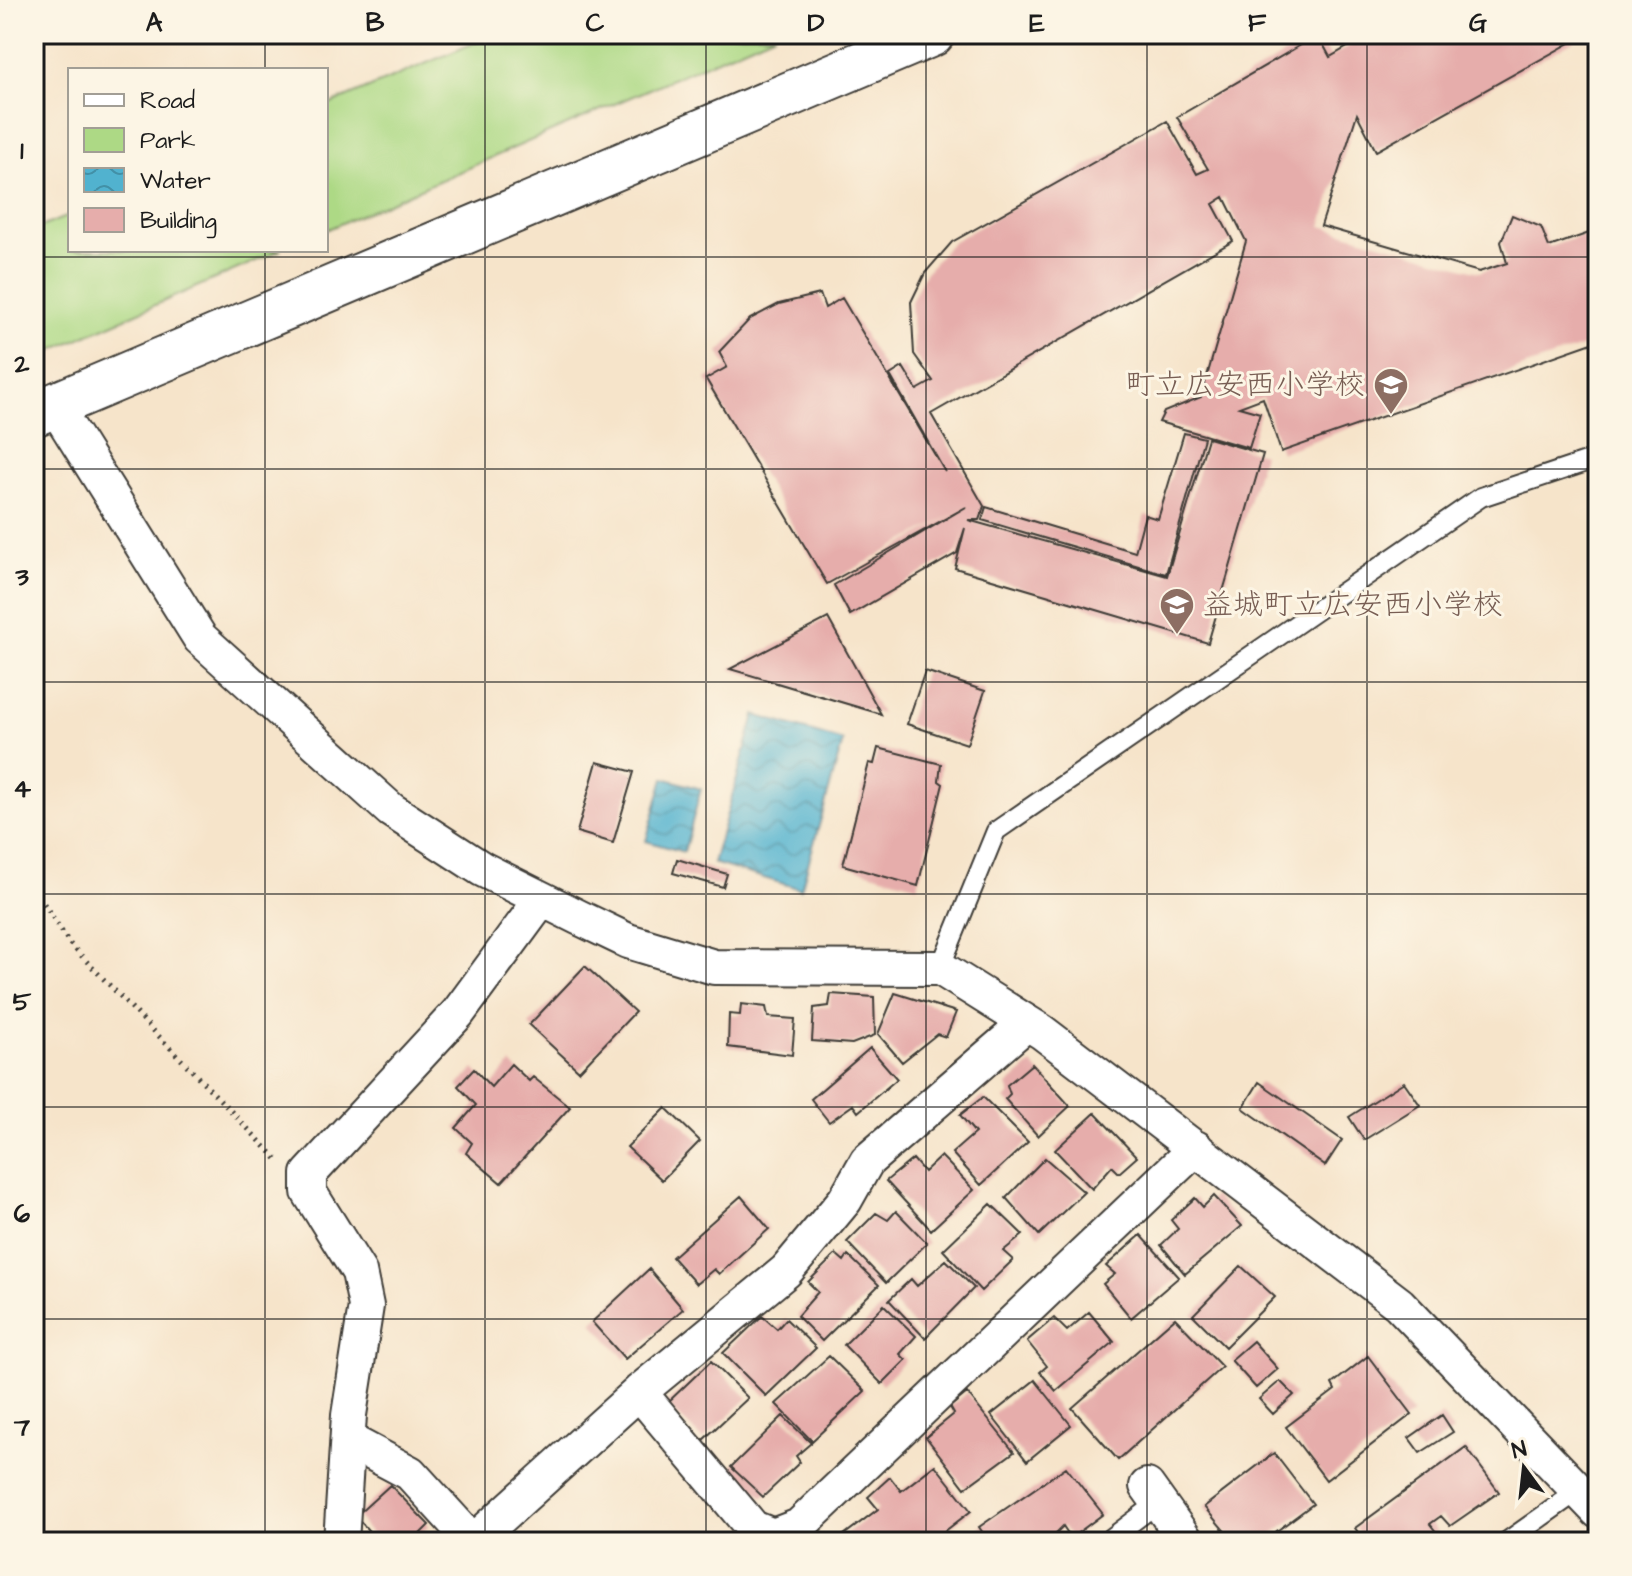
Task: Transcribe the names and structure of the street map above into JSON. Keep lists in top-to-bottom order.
{
  "places": {
    "school or university": ["町立広安西小学校", "益城町立広安西小学校"]
  },
  "legend": [
    "Road",
    "Park",
    "Water",
    "Building"
  ],
  "north": "top",
  "grid": {
    "columns": [
      "A",
      "B",
      "C",
      "D",
      "E",
      "F",
      "G"
    ],
    "rows": [
      "1",
      "2",
      "3",
      "4",
      "5",
      "6",
      "7"
    ]
  }
}
